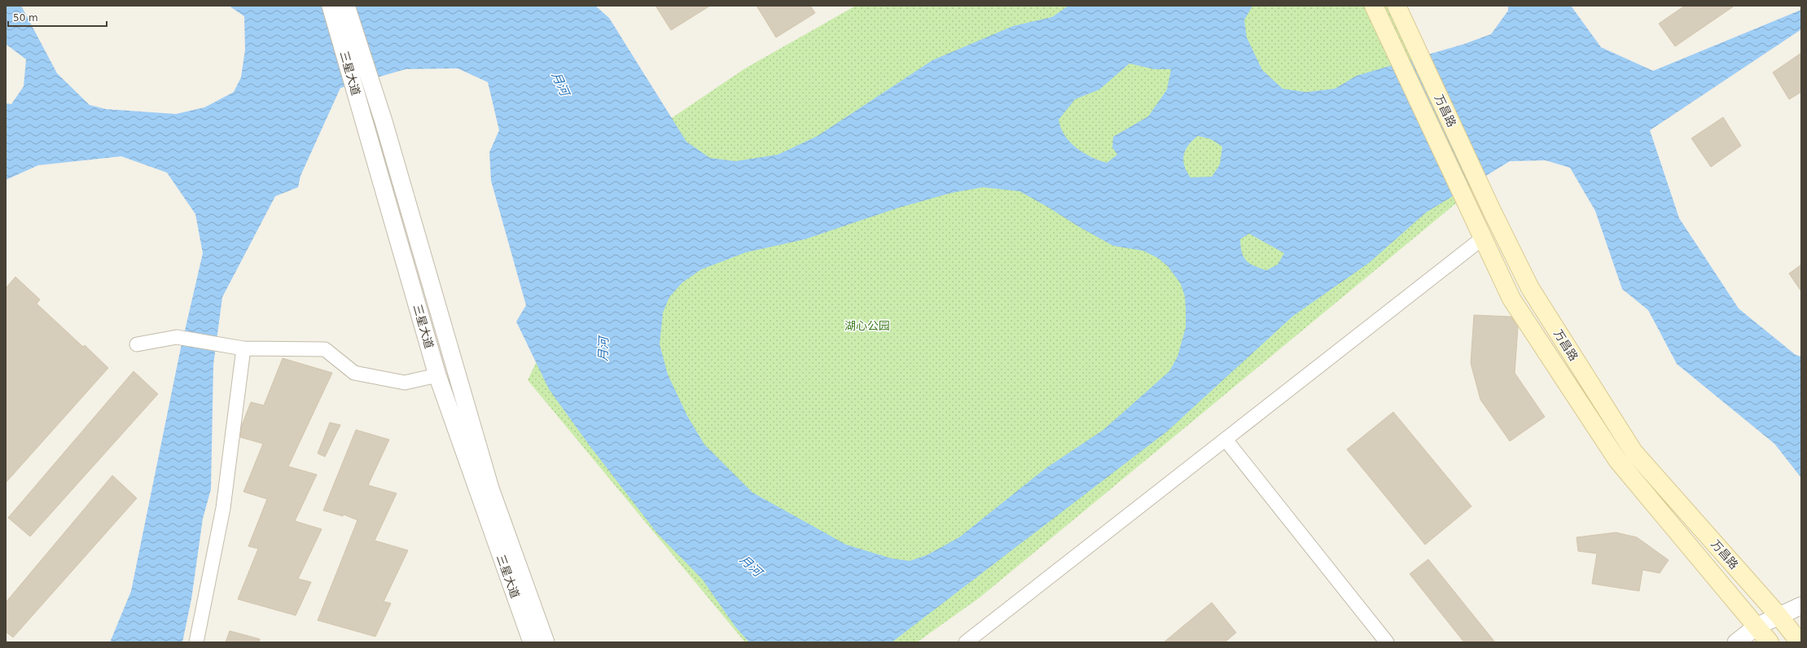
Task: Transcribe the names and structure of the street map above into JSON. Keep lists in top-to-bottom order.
{
  "streets": {
    "main road": ["万昌路"],
    "street": ["三星大道"]
  },
  "water": ["月河"],
  "parks": ["湖心公园"],
  "scale_bar": "50 m"
}
